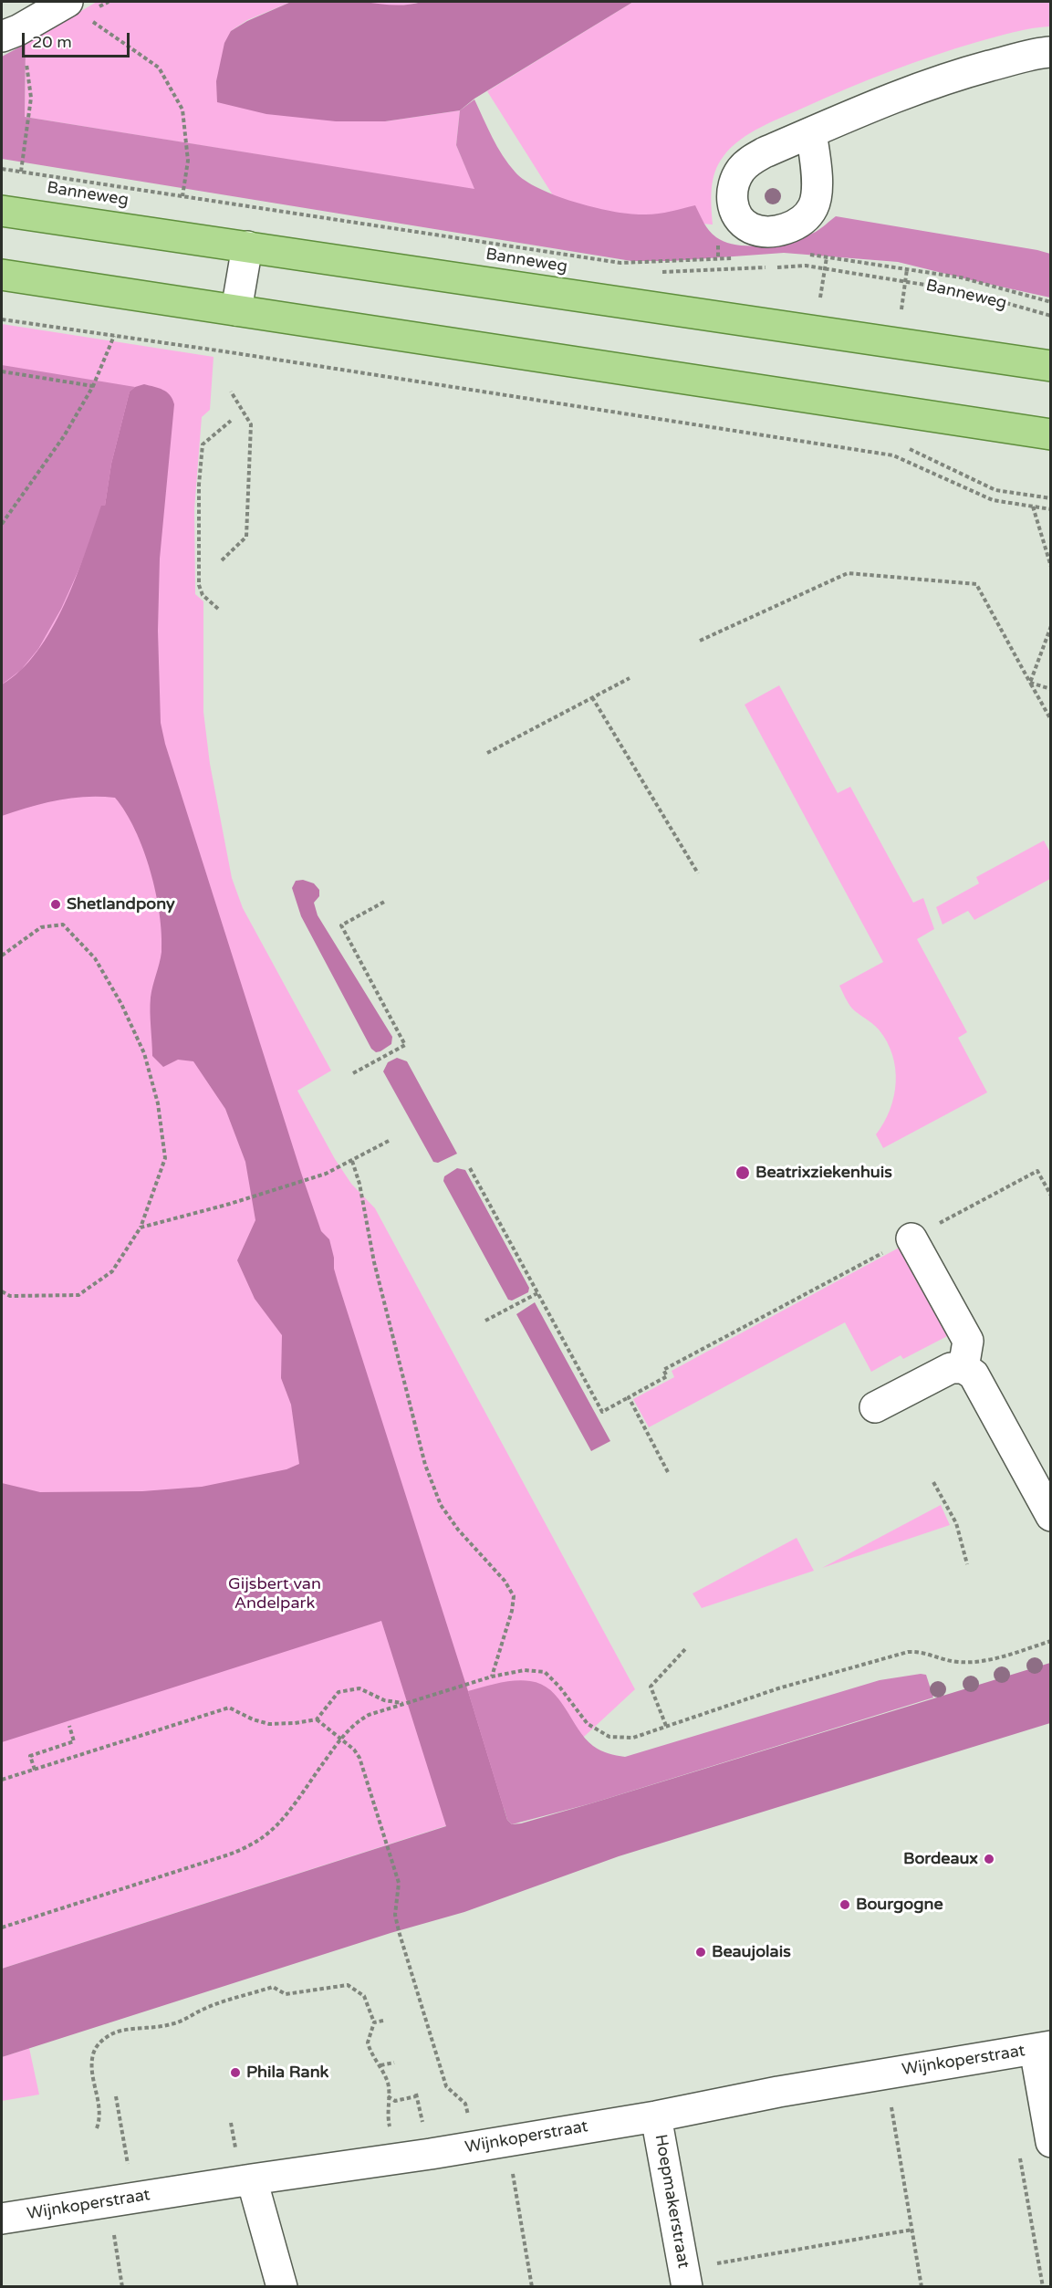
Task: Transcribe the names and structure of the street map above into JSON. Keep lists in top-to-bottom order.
{
  "streets": {
    "main road": ["Banneweg"],
    "street": ["Wijnkoperstraat", "Hoepmakerstraat"]
  },
  "crossings": [
    ["Wijnkoperstraat", "Hoepmakerstraat"]
  ],
  "parks": ["Gijsbert van Andelpark"],
  "places": [
    "Shetlandpony",
    "Beatrixziekenhuis",
    "Bordeaux",
    "Bourgogne",
    "Beaujolais",
    "Phila Rank"
  ],
  "scale_bar": "20 m"
}
